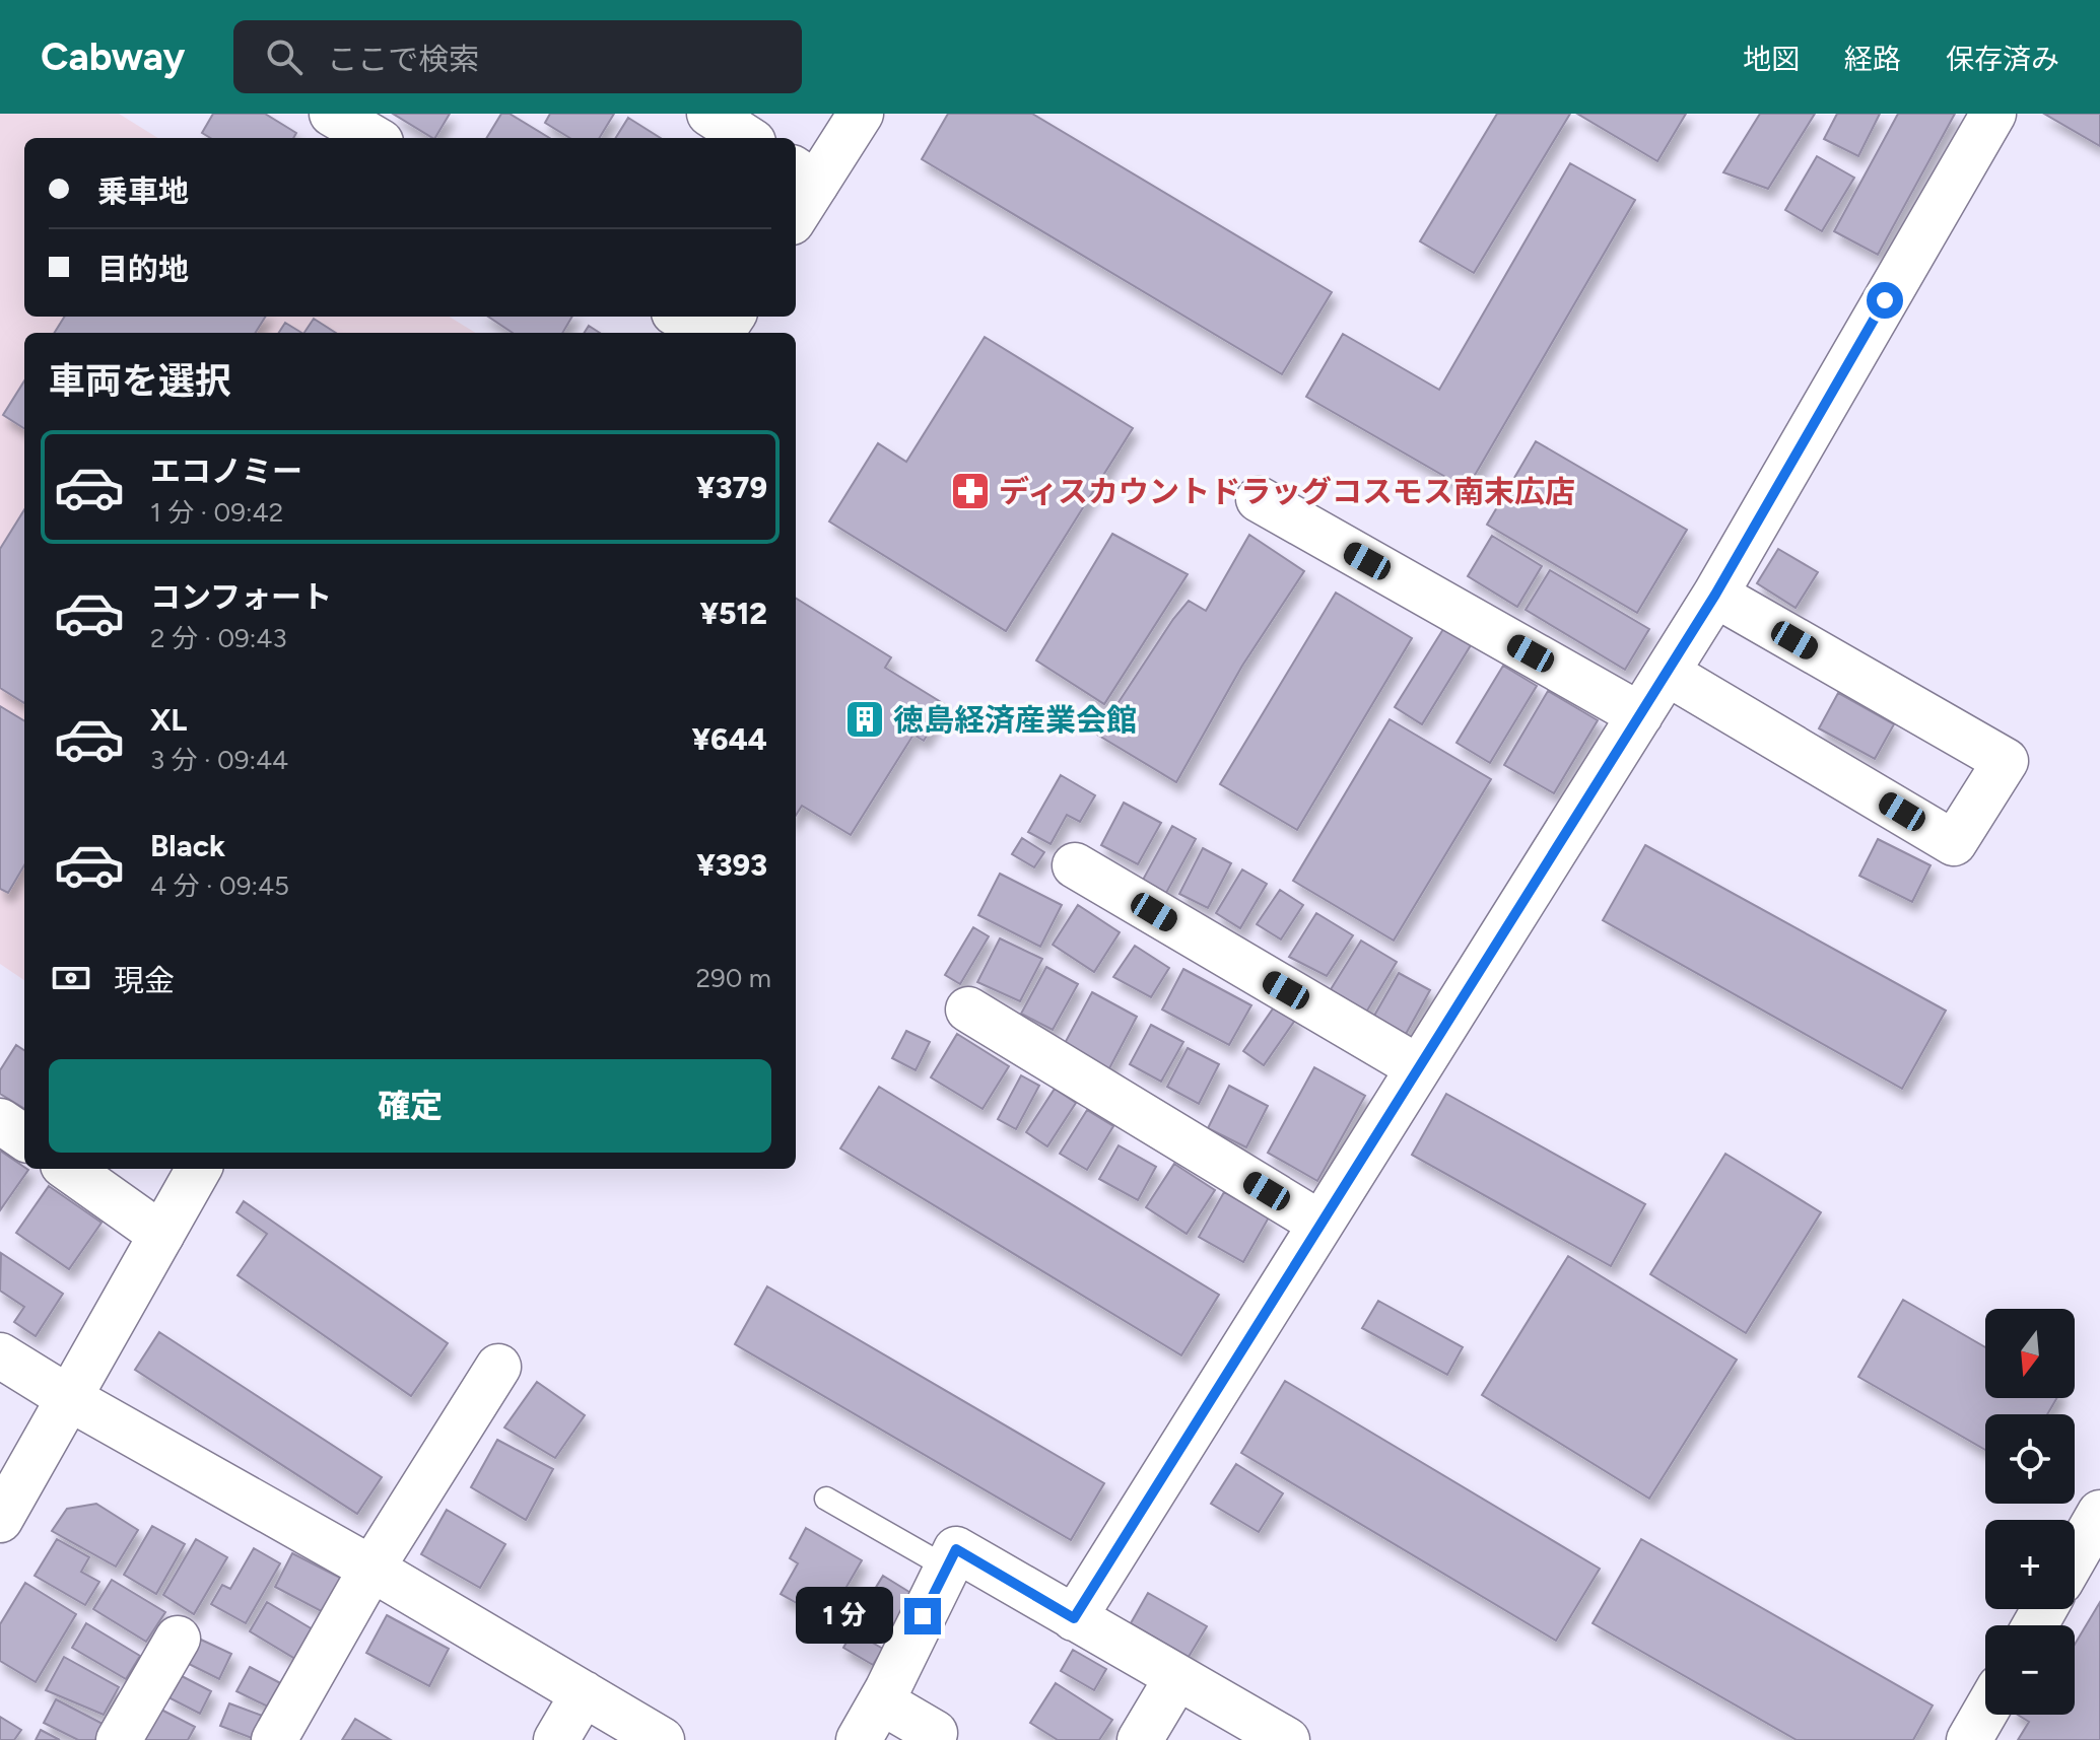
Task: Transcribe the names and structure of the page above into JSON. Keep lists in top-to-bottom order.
{
  "places": {
    "pharmacy": ["ディスカウントドラッグコスモス南末広店"],
    "building": ["徳島経済産業会館"]
  },
  "north": "bottom",
  "page": {
    "header": "Cabway",
    "search": "ここで検索",
    "nav": ["地図", "経路", "保存済み"],
    "banner": ["乗車地", "目的地"],
    "heading": "車両を選択",
    "list": [
      {
        "name": "エコノミー",
        "note": "1 分 · 09:42",
        "value": "¥379"
      },
      {
        "name": "コンフォート",
        "note": "2 分 · 09:43",
        "value": "¥512"
      },
      {
        "name": "XL",
        "note": "3 分 · 09:44",
        "value": "¥644"
      },
      {
        "name": "Black",
        "note": "4 分 · 09:45",
        "value": "¥393"
      }
    ],
    "pay": ["現金", "290 m"],
    "buttons": "確定",
    "map_buttons": ["+", "−"],
    "bubble": "1 分"
  }
}
